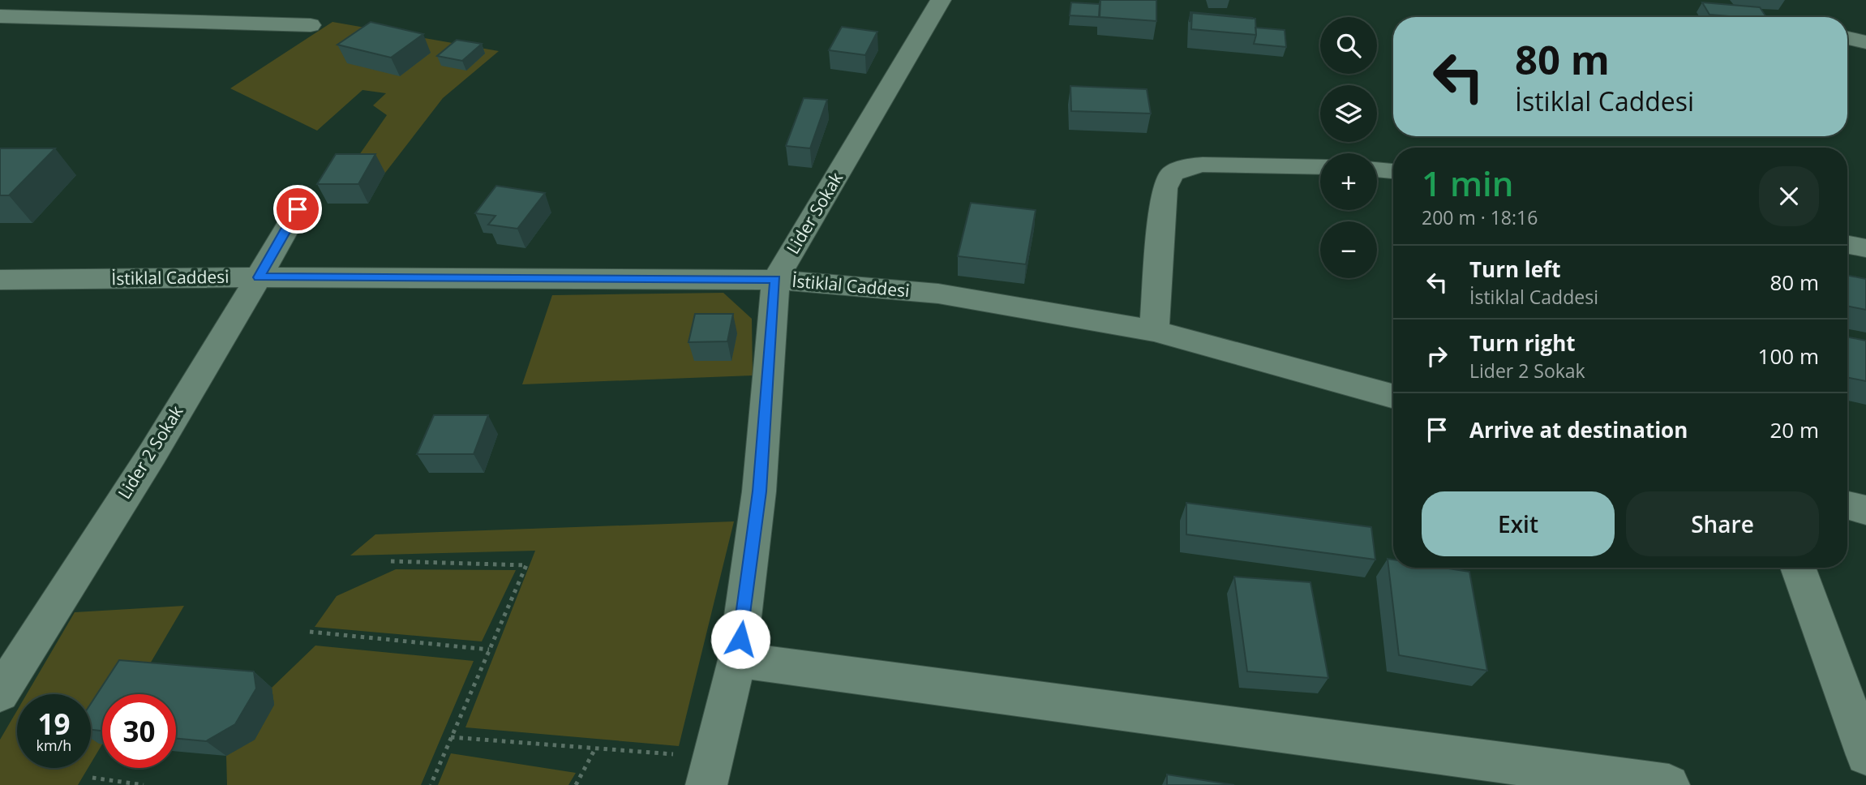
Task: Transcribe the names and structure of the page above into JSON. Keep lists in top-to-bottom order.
{
  "streets": {
    "street": ["Lider Sokak", "İstiklal Caddesi", "Lider 2 Sokak"]
  },
  "crossings": [
    ["Lider Sokak", "İstiklal Caddesi"],
    ["İstiklal Caddesi", "Lider 2 Sokak"]
  ],
  "page": {
    "map_buttons": ["+", "−"],
    "turn": ["80 m", "İstiklal Caddesi"],
    "heading": ["1 min", "200 m · 18:16"],
    "list": [
      {
        "name": "Turn left",
        "note": "İstiklal Caddesi",
        "value": "80 m"
      },
      {
        "name": "Turn right",
        "note": "Lider 2 Sokak",
        "value": "100 m"
      },
      {
        "name": "Arrive at destination",
        "value": "20 m"
      }
    ],
    "buttons": ["Exit", "Share"],
    "speed": "19 km/h",
    "limit": "30"
  }
}
